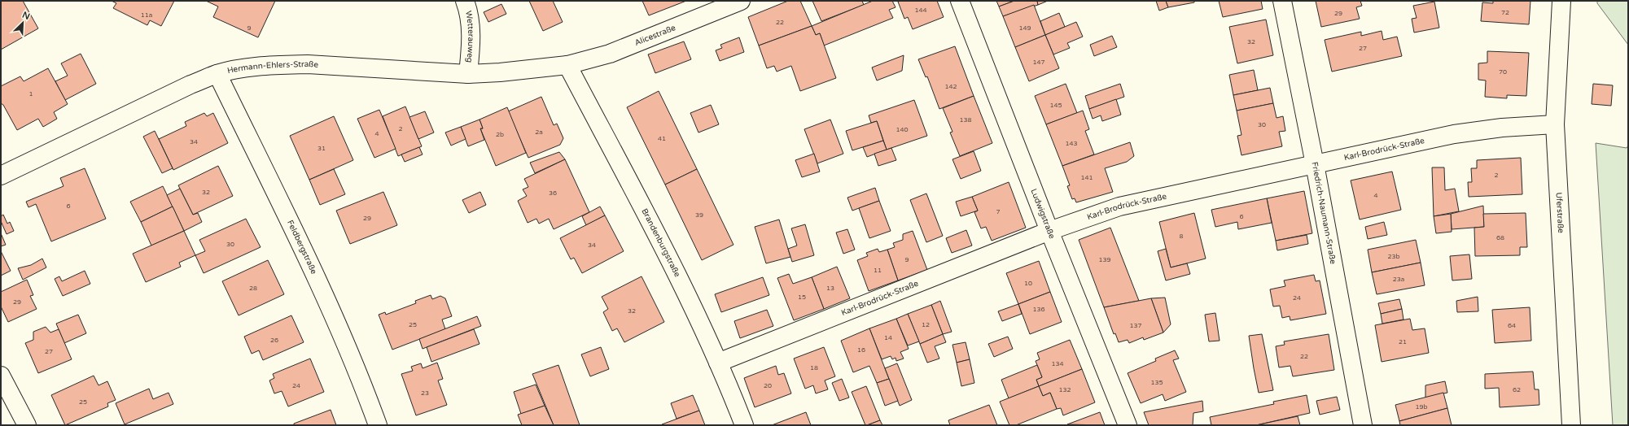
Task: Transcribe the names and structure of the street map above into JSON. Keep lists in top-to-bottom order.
{
  "streets": {
    "street": [
      "Alicestraße",
      "Wetterauweg",
      "Hermann-Ehlers-Straße",
      "Karl-Brodrück-Straße",
      "Ludwigstraße",
      "Friedrich-Naumann-Straße",
      "Uferstraße",
      "Brandenburgstraße",
      "Feldbergstraße"
    ]
  },
  "crossings": [
    ["Alicestraße", "Hermann-Ehlers-Straße"],
    ["Alicestraße", "Brandenburgstraße"],
    ["Wetterauweg", "Hermann-Ehlers-Straße"],
    ["Hermann-Ehlers-Straße", "Brandenburgstraße"],
    ["Hermann-Ehlers-Straße", "Feldbergstraße"],
    ["Karl-Brodrück-Straße", "Ludwigstraße"],
    ["Karl-Brodrück-Straße", "Friedrich-Naumann-Straße"],
    ["Karl-Brodrück-Straße", "Uferstraße"],
    ["Karl-Brodrück-Straße", "Brandenburgstraße"]
  ],
  "house_numbers": [
    "144",
    "72",
    "29",
    "11a",
    "22",
    "9",
    "149",
    "32",
    "27",
    "147",
    "70",
    "142",
    "1",
    "145",
    "138",
    "30",
    "2",
    "140",
    "2a",
    "4",
    "2b",
    "41",
    "34",
    "143",
    "31",
    "2",
    "141",
    "32",
    "36",
    "4",
    "6",
    "7",
    "39",
    "6",
    "29",
    "8",
    "68",
    "30",
    "34",
    "23b",
    "9",
    "139",
    "11",
    "23a",
    "10",
    "28",
    "13",
    "15",
    "24",
    "29",
    "136",
    "32",
    "25",
    "12",
    "137",
    "64",
    "14",
    "26",
    "21",
    "16",
    "27",
    "22",
    "134",
    "18",
    "135",
    "24",
    "20",
    "132",
    "62",
    "23",
    "25",
    "19b"
  ],
  "north": "top right"
}
